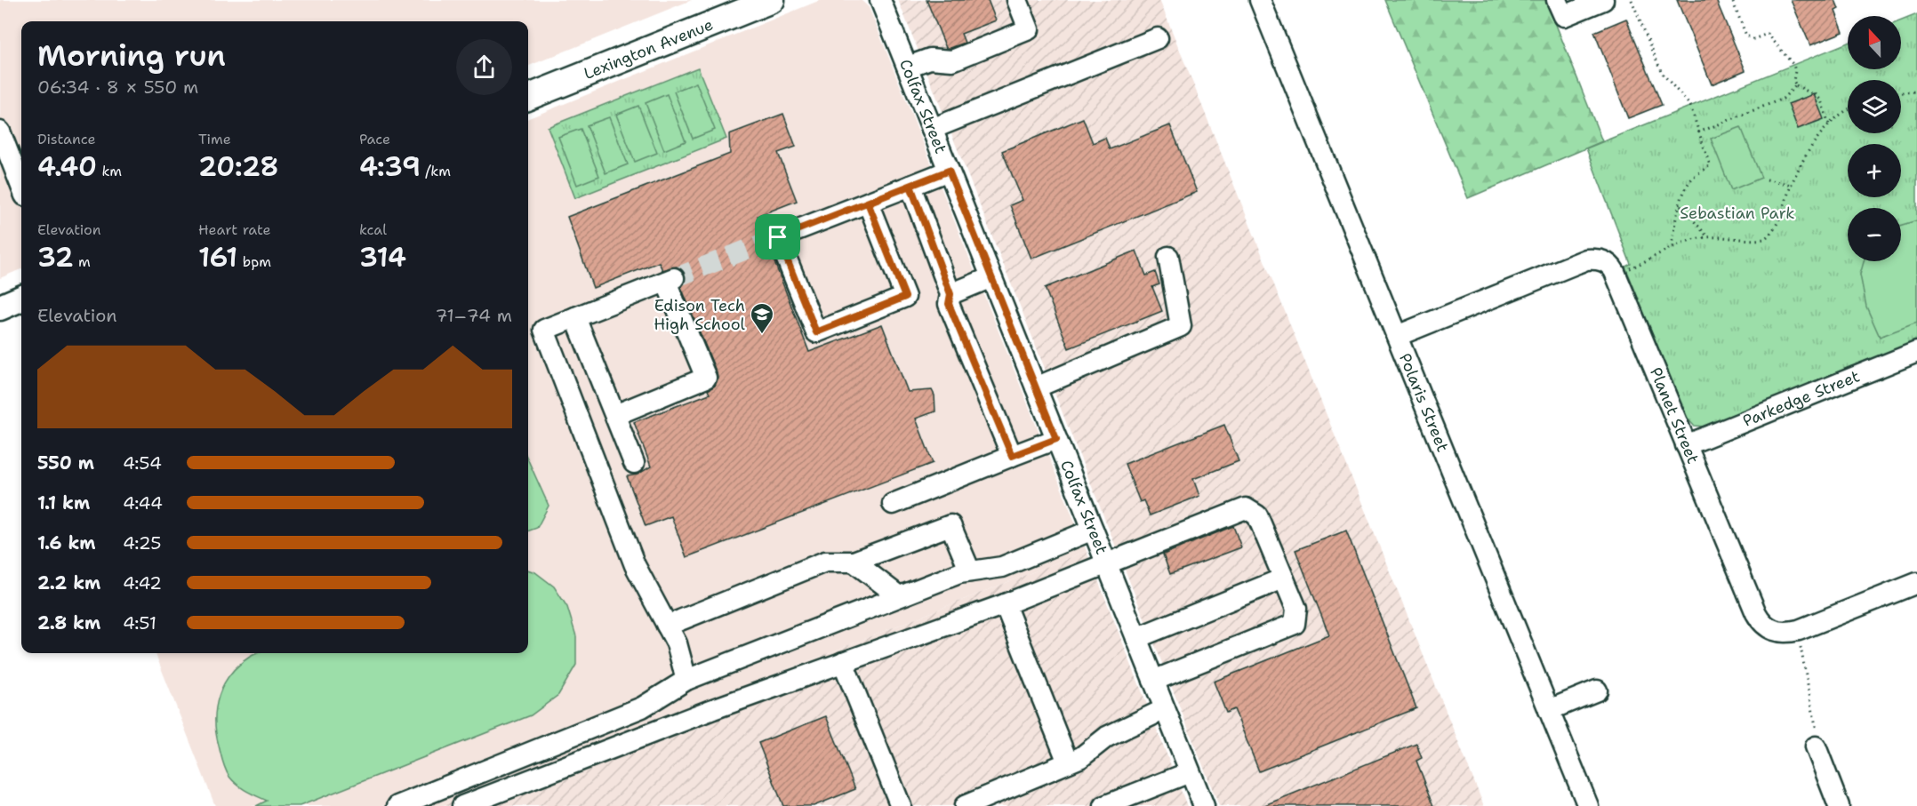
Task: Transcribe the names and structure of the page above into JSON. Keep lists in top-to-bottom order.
{
  "streets": {
    "main road": ["Lexington Avenue"],
    "street": [
      "Colfax Street",
      "Parkedge Street",
      "Polaris Street",
      "Planet Street"
    ]
  },
  "crossings": [
    ["Parkedge Street", "Planet Street"],
    ["Polaris Street", "Planet Street"]
  ],
  "parks": ["Sebastian Park"],
  "places": {
    "school or university": ["Edison Tech High School"]
  },
  "north": "top",
  "page": {
    "map_buttons": ["+", "−"],
    "heading": ["Morning run", "06:34 · 8 × 550 m"],
    "stats": [
      ["Distance", "4.40 km"],
      ["Time", "20:28"],
      ["Pace", "4:39 /km"],
      ["Elevation", "32 m"],
      ["Heart rate", "161 bpm"],
      ["kcal", "314"]
    ],
    "chart": ["Elevation", "71–74 m"],
    "list": [
      {
        "name": "550 m",
        "note": "4:54"
      },
      {
        "name": "1.1 km",
        "note": "4:44"
      },
      {
        "name": "1.6 km",
        "note": "4:25"
      },
      {
        "name": "2.2 km",
        "note": "4:42"
      },
      {
        "name": "2.8 km",
        "note": "4:51"
      }
    ]
  }
}
